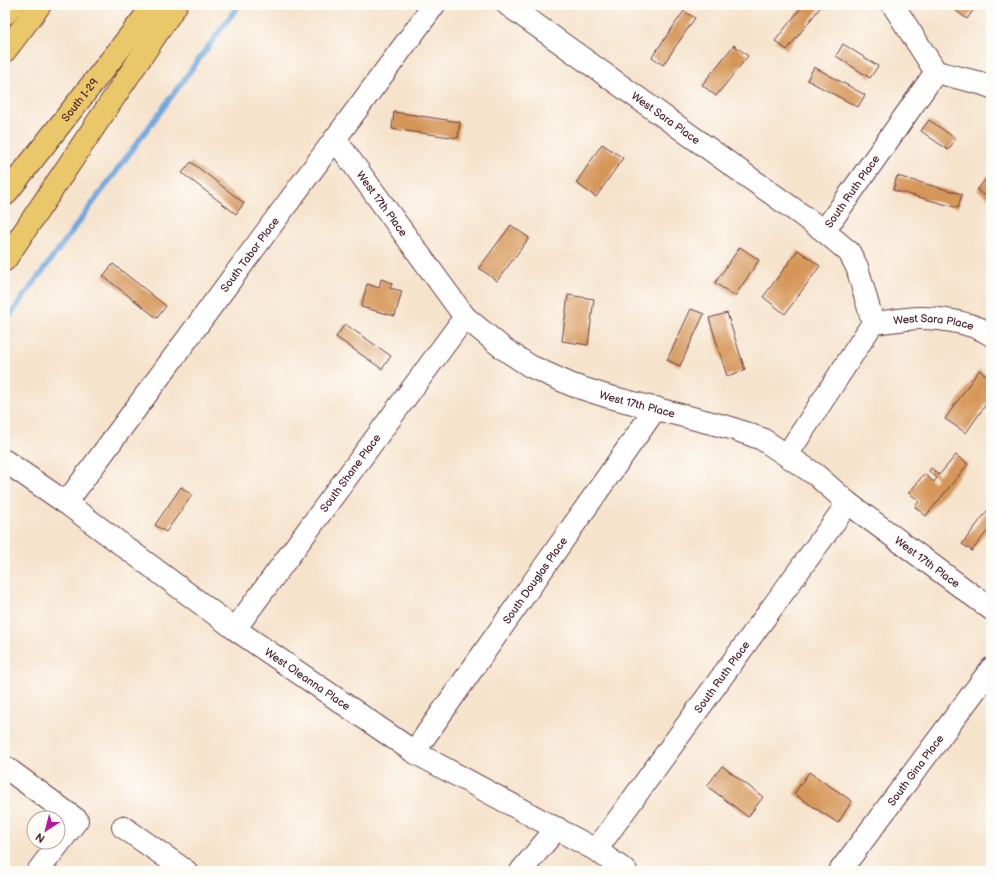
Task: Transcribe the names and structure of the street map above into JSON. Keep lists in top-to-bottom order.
{
  "streets": {
    "highway": ["South I-29"],
    "street": [
      "West Sara Place",
      "South Ruth Place",
      "West 17th Place",
      "South Tabor Place",
      "South Shane Place",
      "South Douglas Place",
      "West Oleanna Place",
      "South Gina Place"
    ]
  },
  "crossings": [
    ["West Sara Place", "South Ruth Place"],
    ["South Ruth Place", "West 17th Place"],
    ["South Ruth Place", "West Oleanna Place"],
    ["West 17th Place", "South Tabor Place"],
    ["West 17th Place", "South Shane Place"],
    ["West 17th Place", "South Douglas Place"],
    ["South Tabor Place", "West Oleanna Place"],
    ["South Shane Place", "West Oleanna Place"],
    ["South Douglas Place", "West Oleanna Place"]
  ],
  "north": "bottom left"
}
